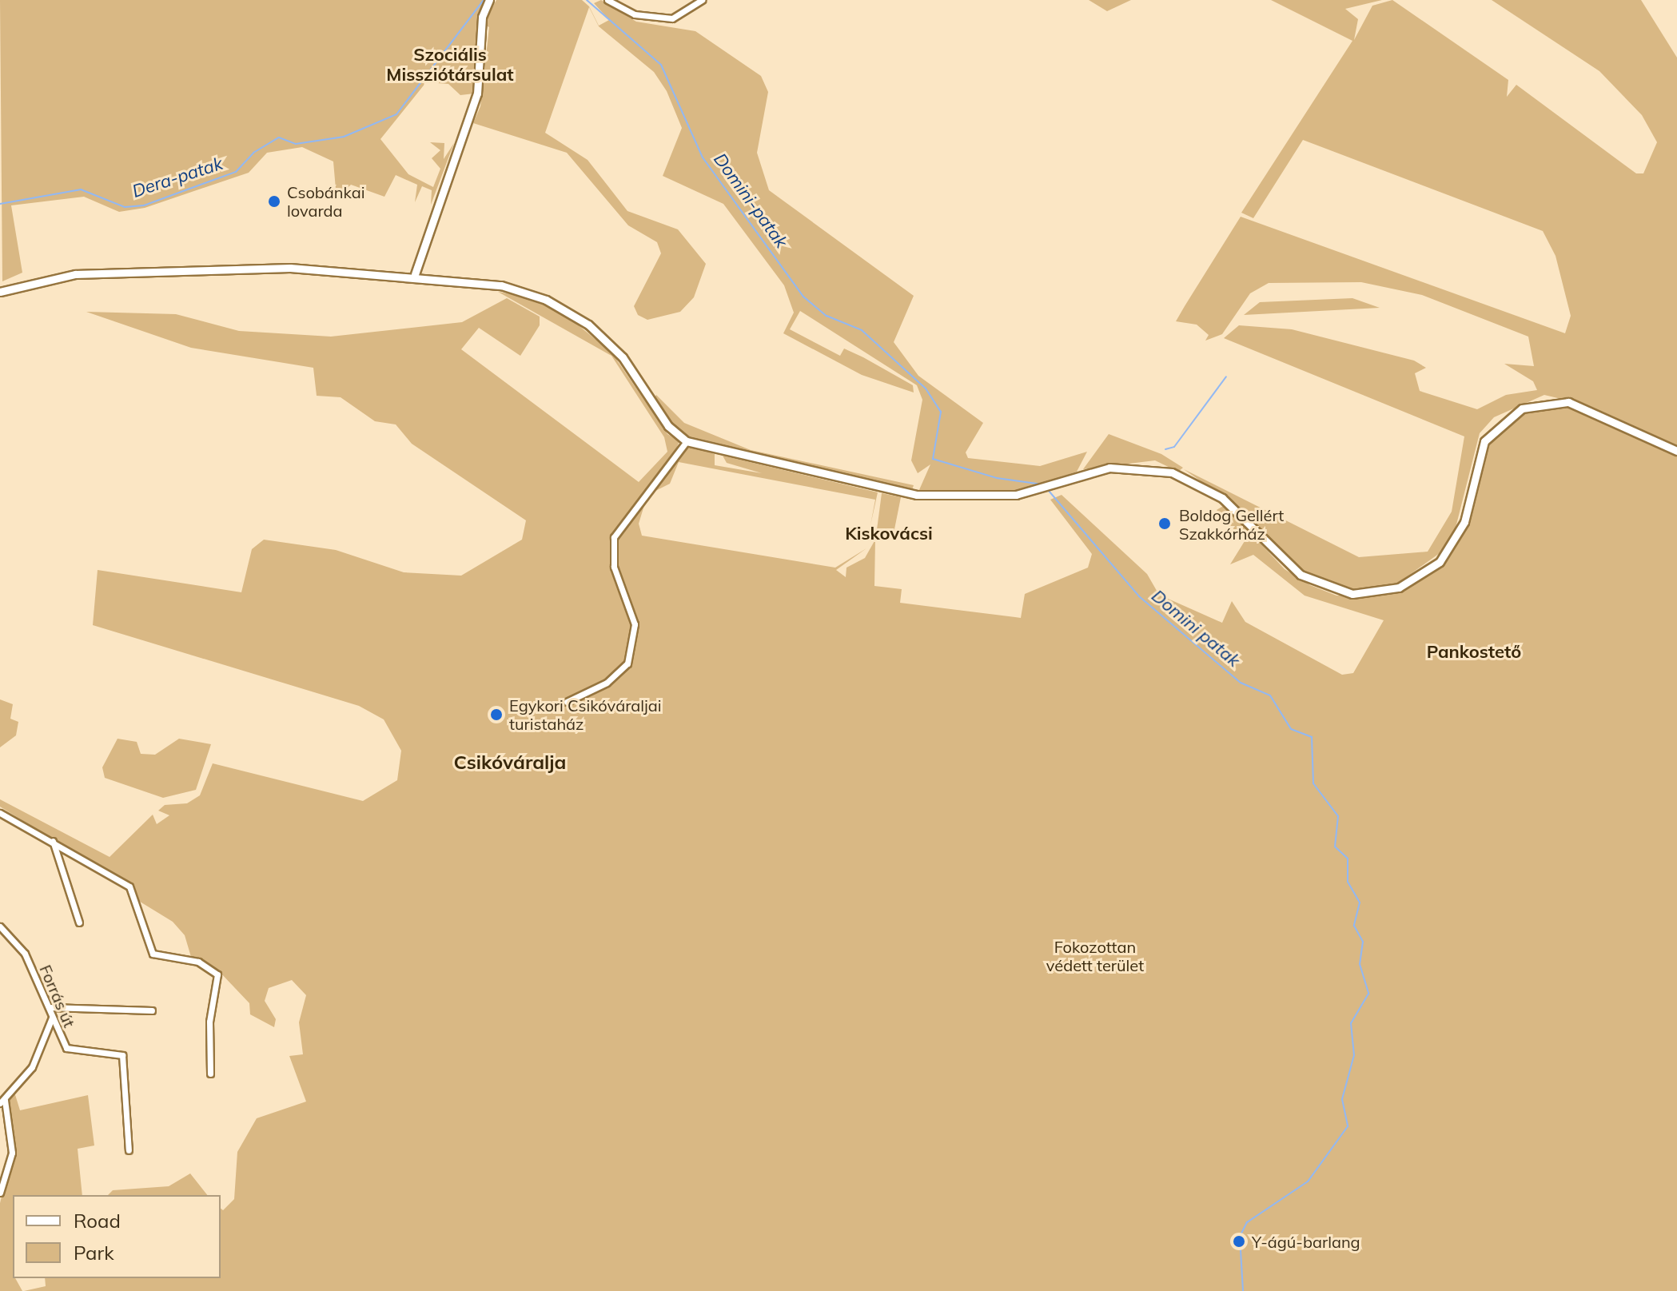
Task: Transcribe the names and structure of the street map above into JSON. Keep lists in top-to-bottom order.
{
  "streets": {
    "street": ["Forrás út"]
  },
  "districts": [
    "Szociális Missziótársulat",
    "Kiskovácsi",
    "Pankostető",
    "Csikóváralja"
  ],
  "water": ["Dera-patak", "Domini-patak", "Domini patak"],
  "parks": ["Fokozottan védett terület"],
  "places": [
    "Csobánkai lovarda",
    "Boldog Gellért Szakkórház",
    "Egykori Csikóváraljai turistaház",
    "Y-ágú-barlang"
  ],
  "legend": ["Road", "Park"]
}
